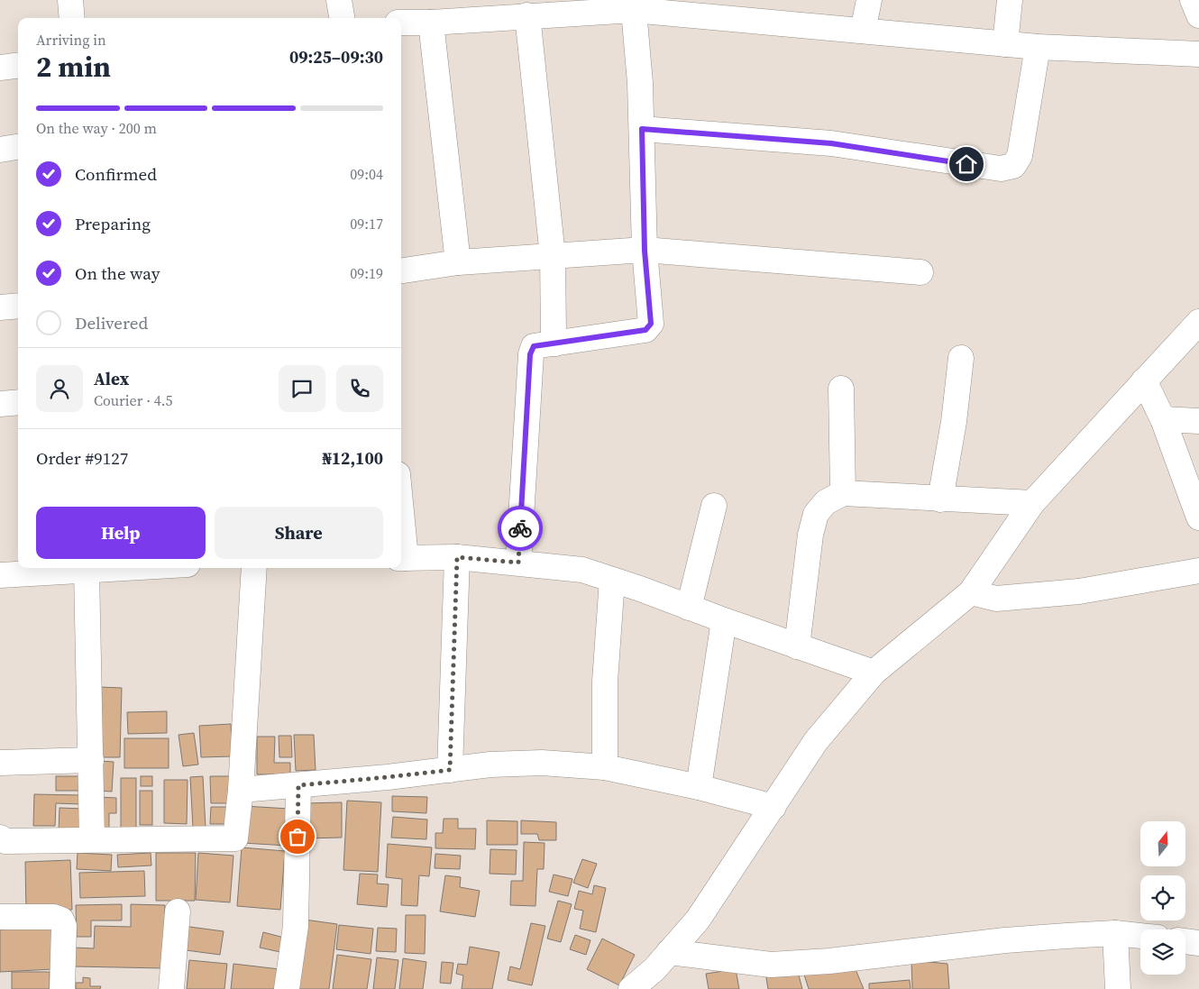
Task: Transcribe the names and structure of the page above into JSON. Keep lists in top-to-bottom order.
{
  "north": "top",
  "page": {
    "heading": ["2 min", "Arriving in", "09:25–09:30"],
    "panel": [
      "Alex",
      "Courier · 4.5",
      "Order #9127",
      "₦12,100"
    ],
    "bar": "On the way · 200 m",
    "list": [
      ["Confirmed", "09:04"],
      ["Preparing", "09:17"],
      ["On the way", "09:19"],
      "Delivered"
    ],
    "buttons": ["Help", "Share"]
  }
}
